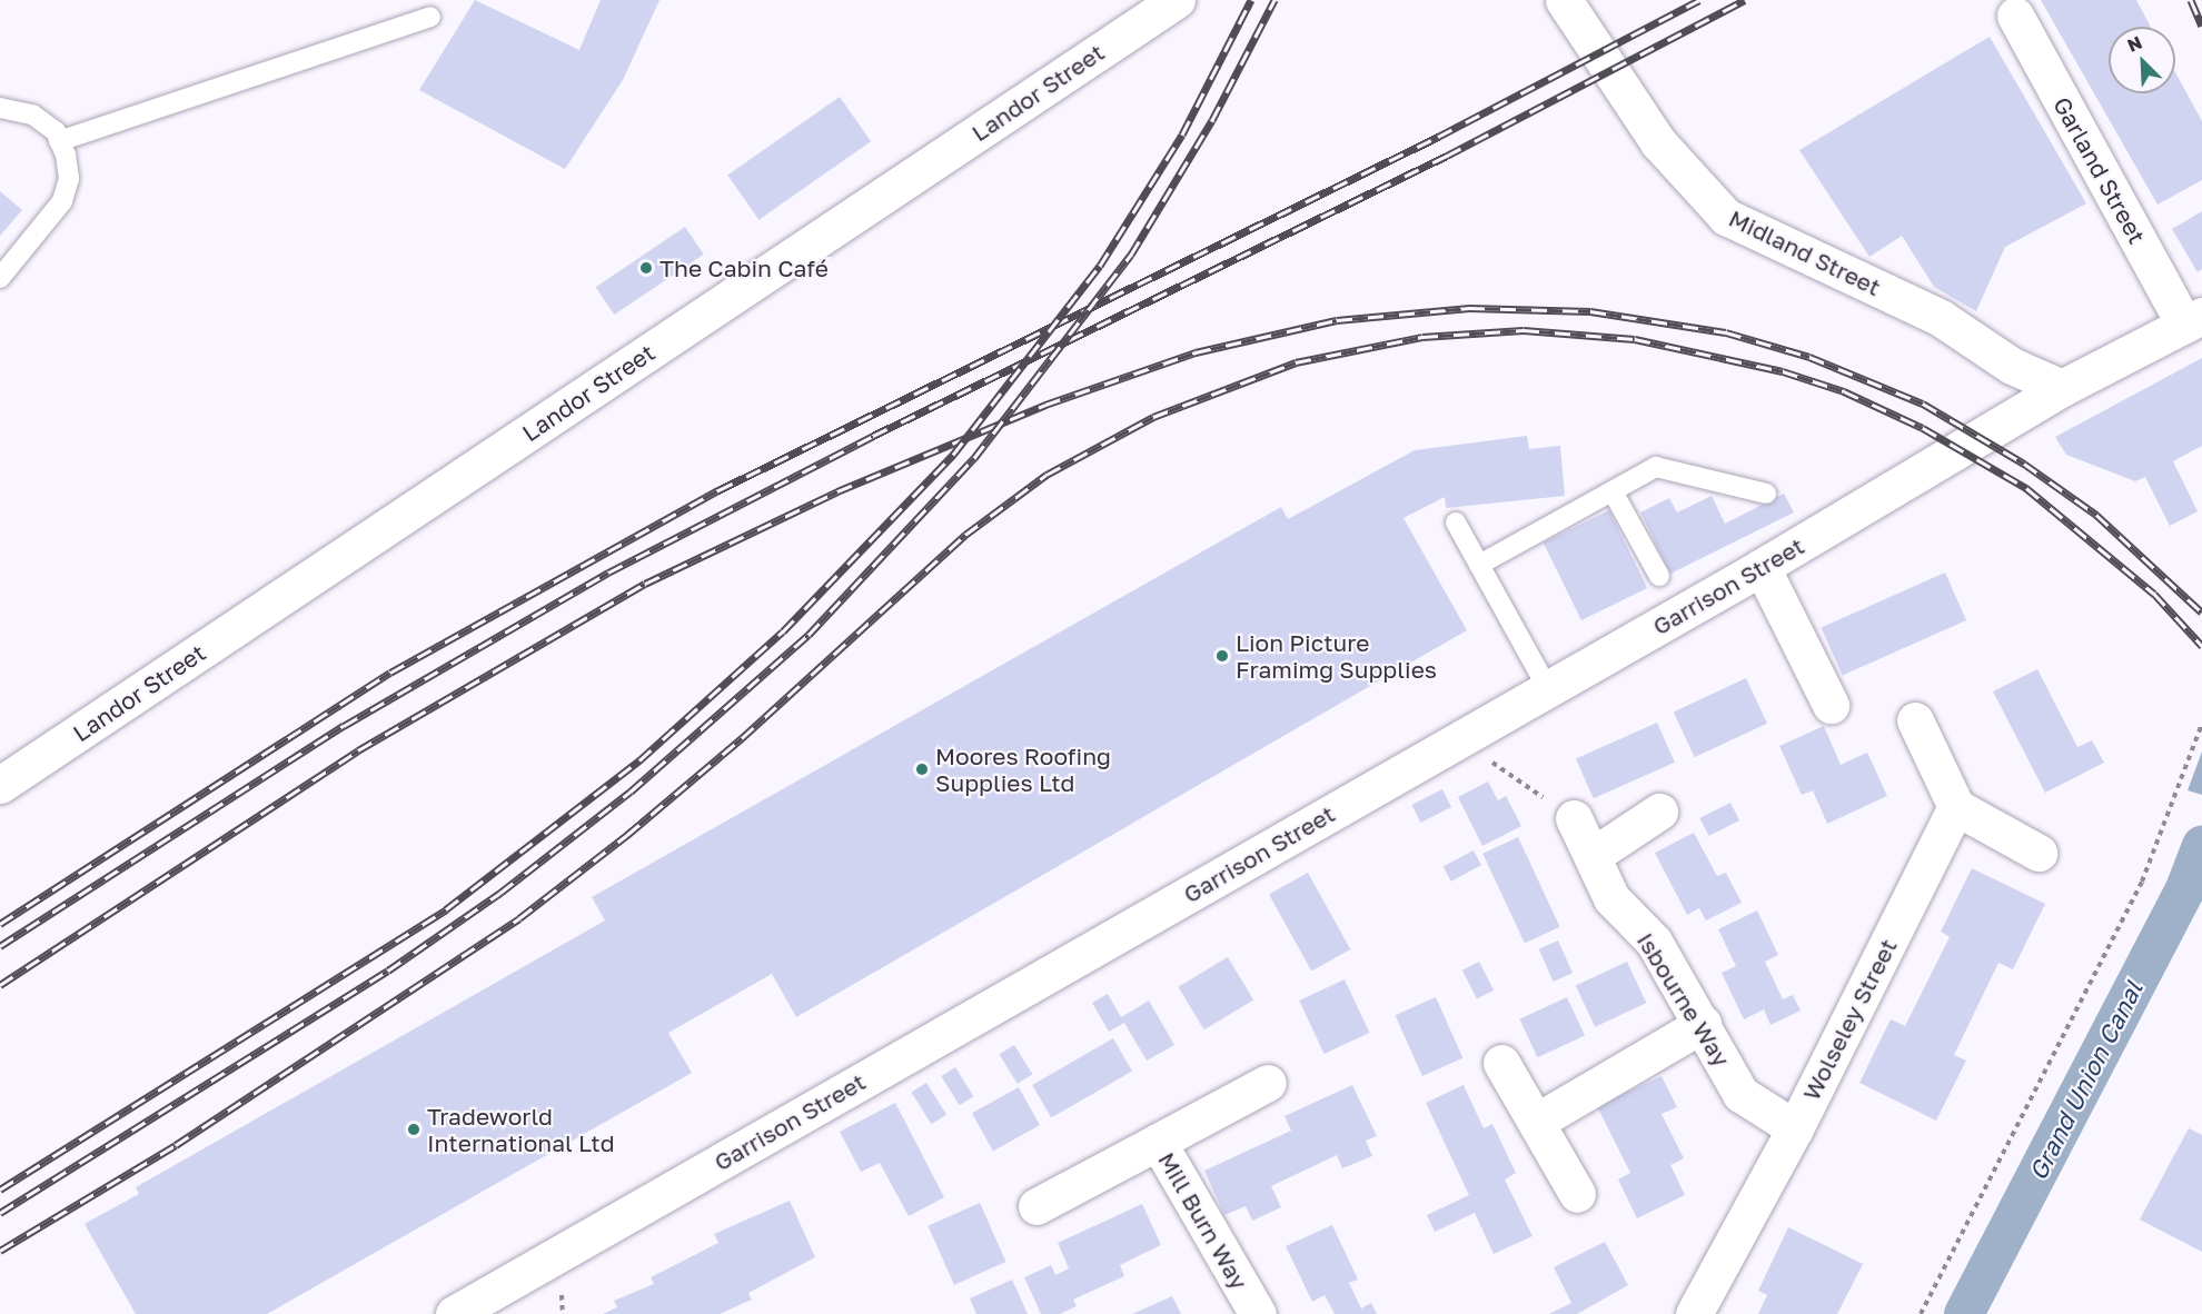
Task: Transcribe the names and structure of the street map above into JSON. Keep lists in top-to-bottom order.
{
  "streets": {
    "street": [
      "Landor Street",
      "Garland Street",
      "Midland Street",
      "Garrison Street",
      "Isbourne Way",
      "Wolseley Street",
      "Mill Burn Way"
    ]
  },
  "crossings": [
    ["Garland Street", "Garrison Street"],
    ["Midland Street", "Garrison Street"],
    ["Isbourne Way", "Wolseley Street"]
  ],
  "water": ["Grand Union Canal"],
  "places": [
    "The Cabin Café",
    "Lion Picture Framimg Supplies",
    "Moores Roofing Supplies Ltd",
    "Tradeworld International Ltd"
  ],
  "north": "top left"
}
